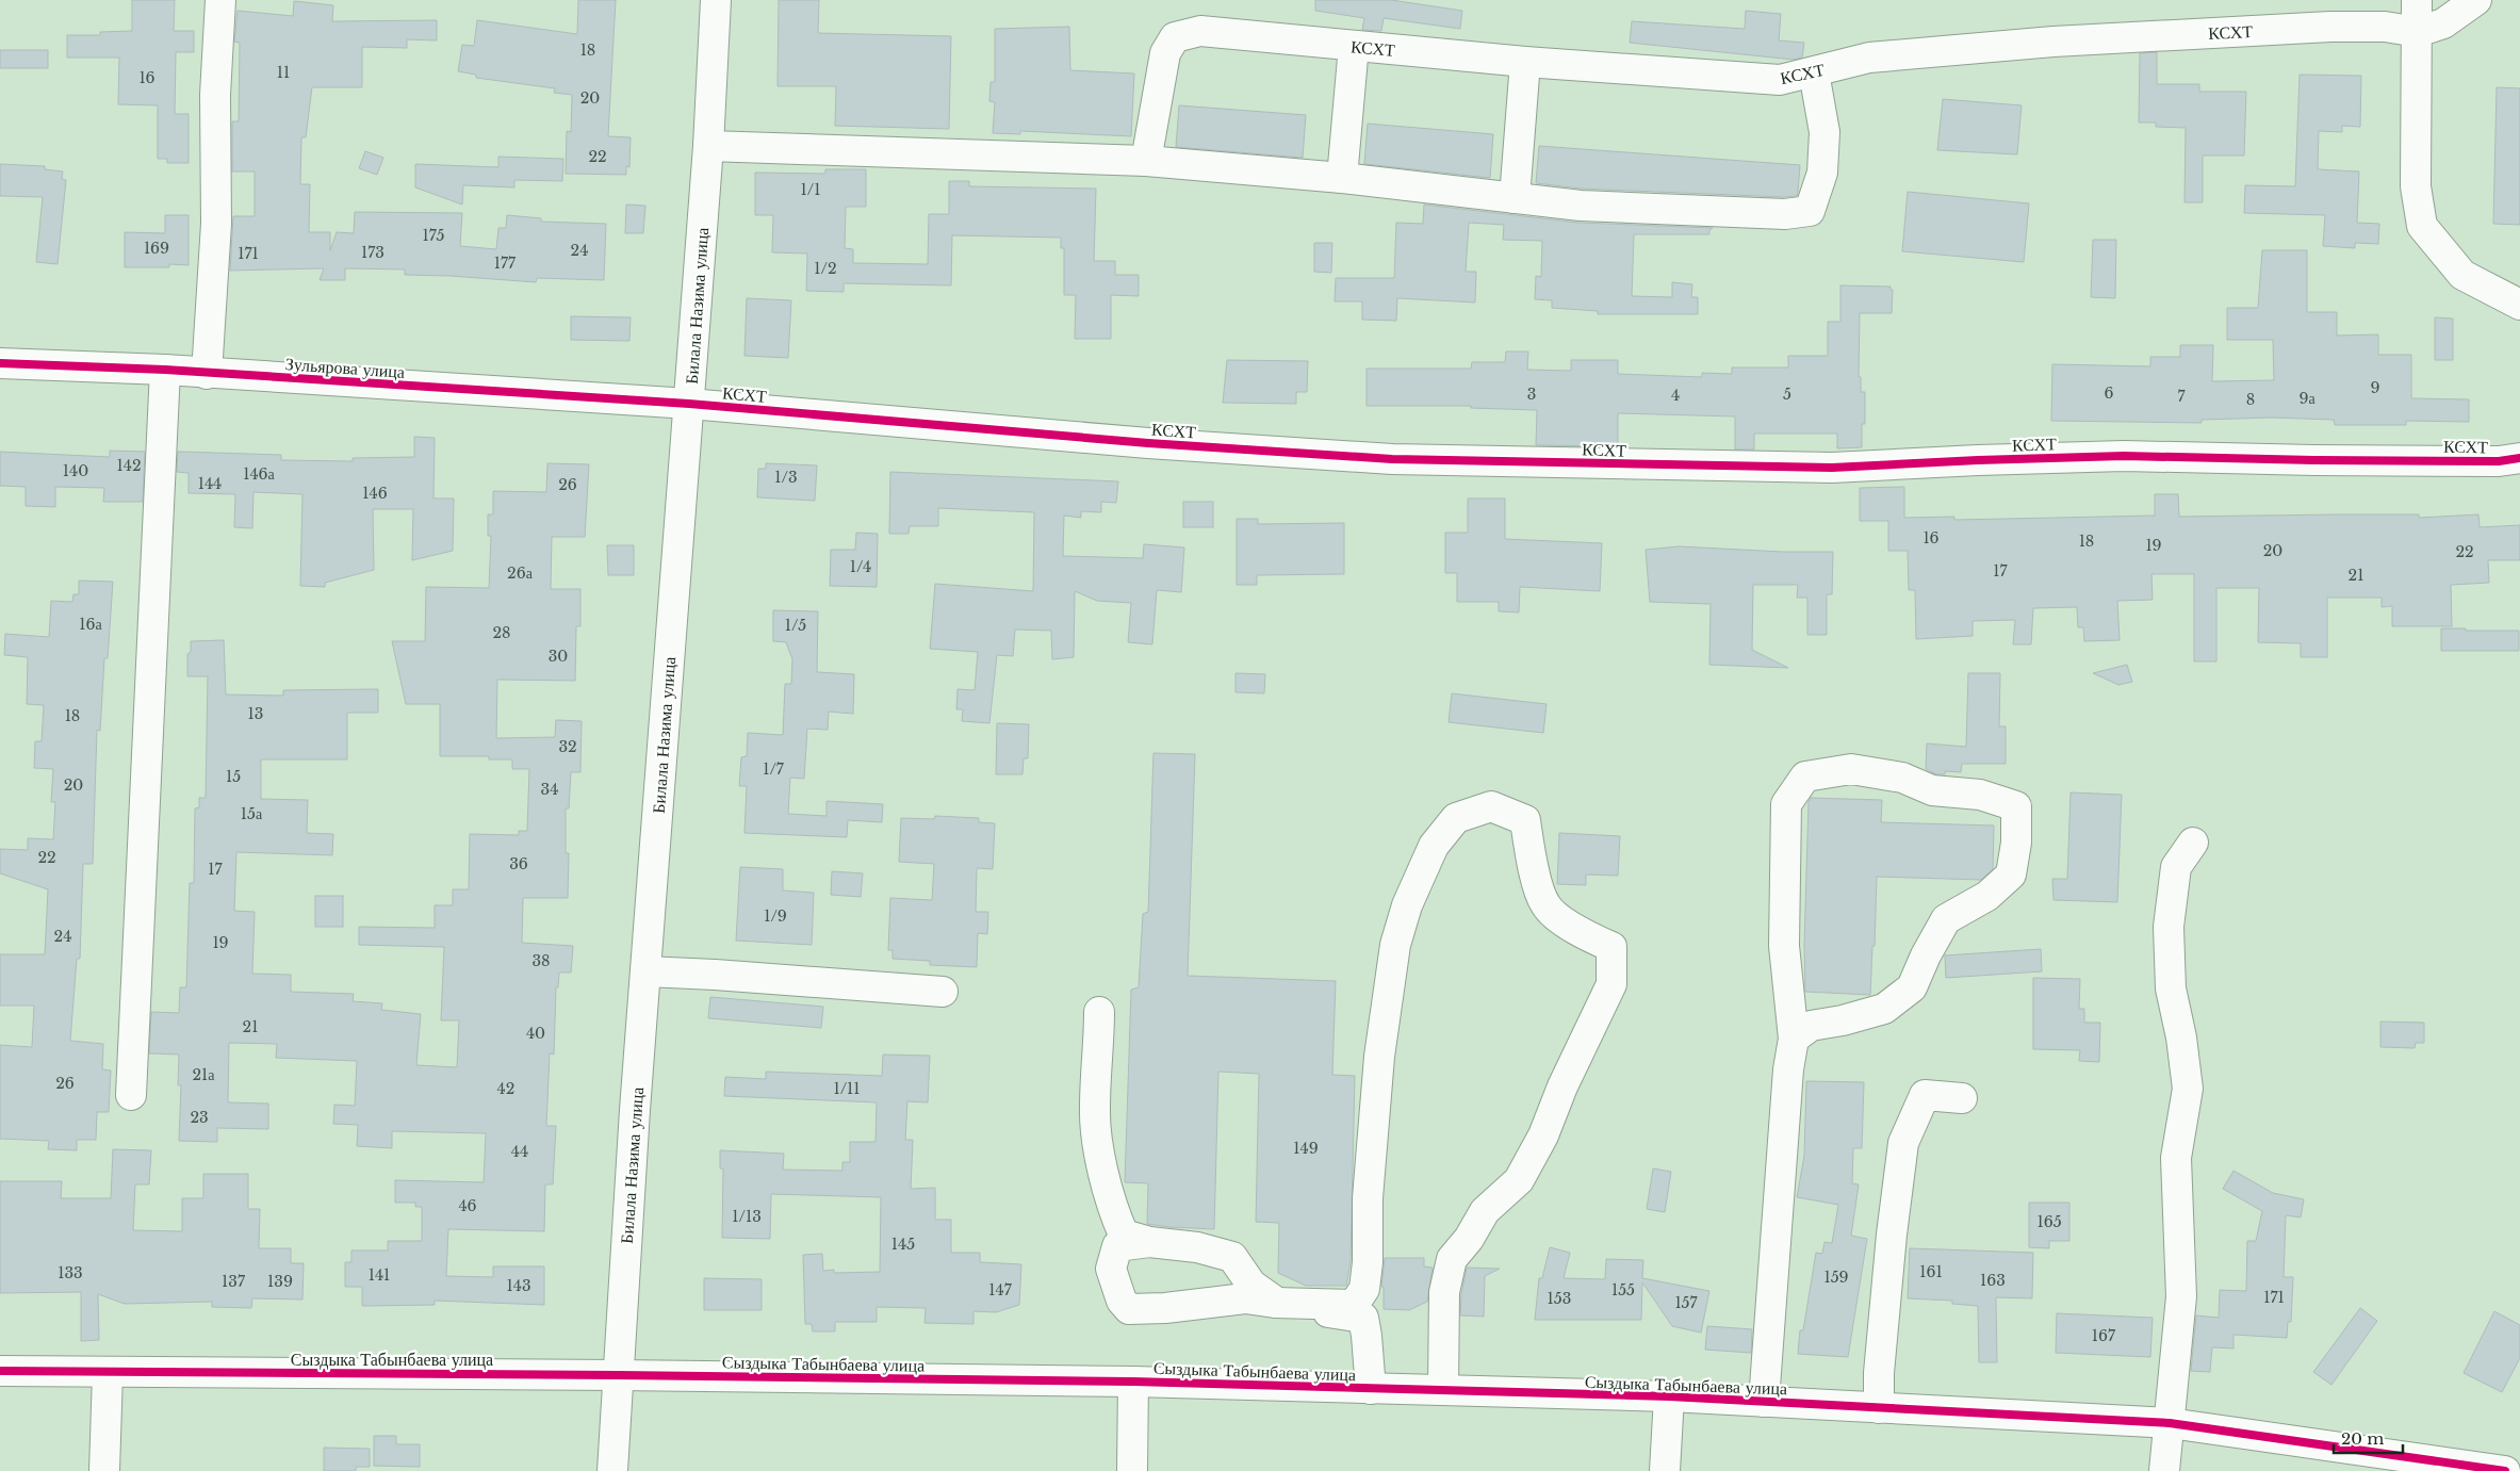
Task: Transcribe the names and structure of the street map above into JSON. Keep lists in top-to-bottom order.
{
  "streets": {
    "street": [
      "КСХТ",
      "Билала Назима улица",
      "Зульярова улица",
      "Сыздыка Табынбаева улица"
    ]
  },
  "crossings": [
    ["КСХТ", "Билала Назима улица"],
    ["КСХТ", "Зульярова улица"],
    ["Билала Назима улица", "Зульярова улица"],
    ["Билала Назима улица", "Сыздыка Табынбаева улица"]
  ],
  "house_numbers": [
    "18",
    "11",
    "16",
    "20",
    "22",
    "1/1",
    "175",
    "169",
    "24",
    "173",
    "171",
    "177",
    "1/2",
    "9",
    "6",
    "3",
    "5",
    "4",
    "7",
    "9а",
    "8",
    "142",
    "140",
    "146а",
    "1/3",
    "144",
    "26",
    "146",
    "16",
    "18",
    "19",
    "20",
    "22",
    "1/4",
    "17",
    "26а",
    "21",
    "16а",
    "1/5",
    "28",
    "30",
    "13",
    "18",
    "32",
    "1/7",
    "15",
    "20",
    "34",
    "15а",
    "22",
    "36",
    "17",
    "1/9",
    "24",
    "19",
    "38",
    "21",
    "40",
    "21а",
    "26",
    "42",
    "1/11",
    "23",
    "149",
    "44",
    "46",
    "1/13",
    "165",
    "145",
    "161",
    "133",
    "141",
    "159",
    "163",
    "137",
    "139",
    "143",
    "147",
    "155",
    "171",
    "153",
    "157",
    "167"
  ],
  "scale_bar": "20 m"
}
